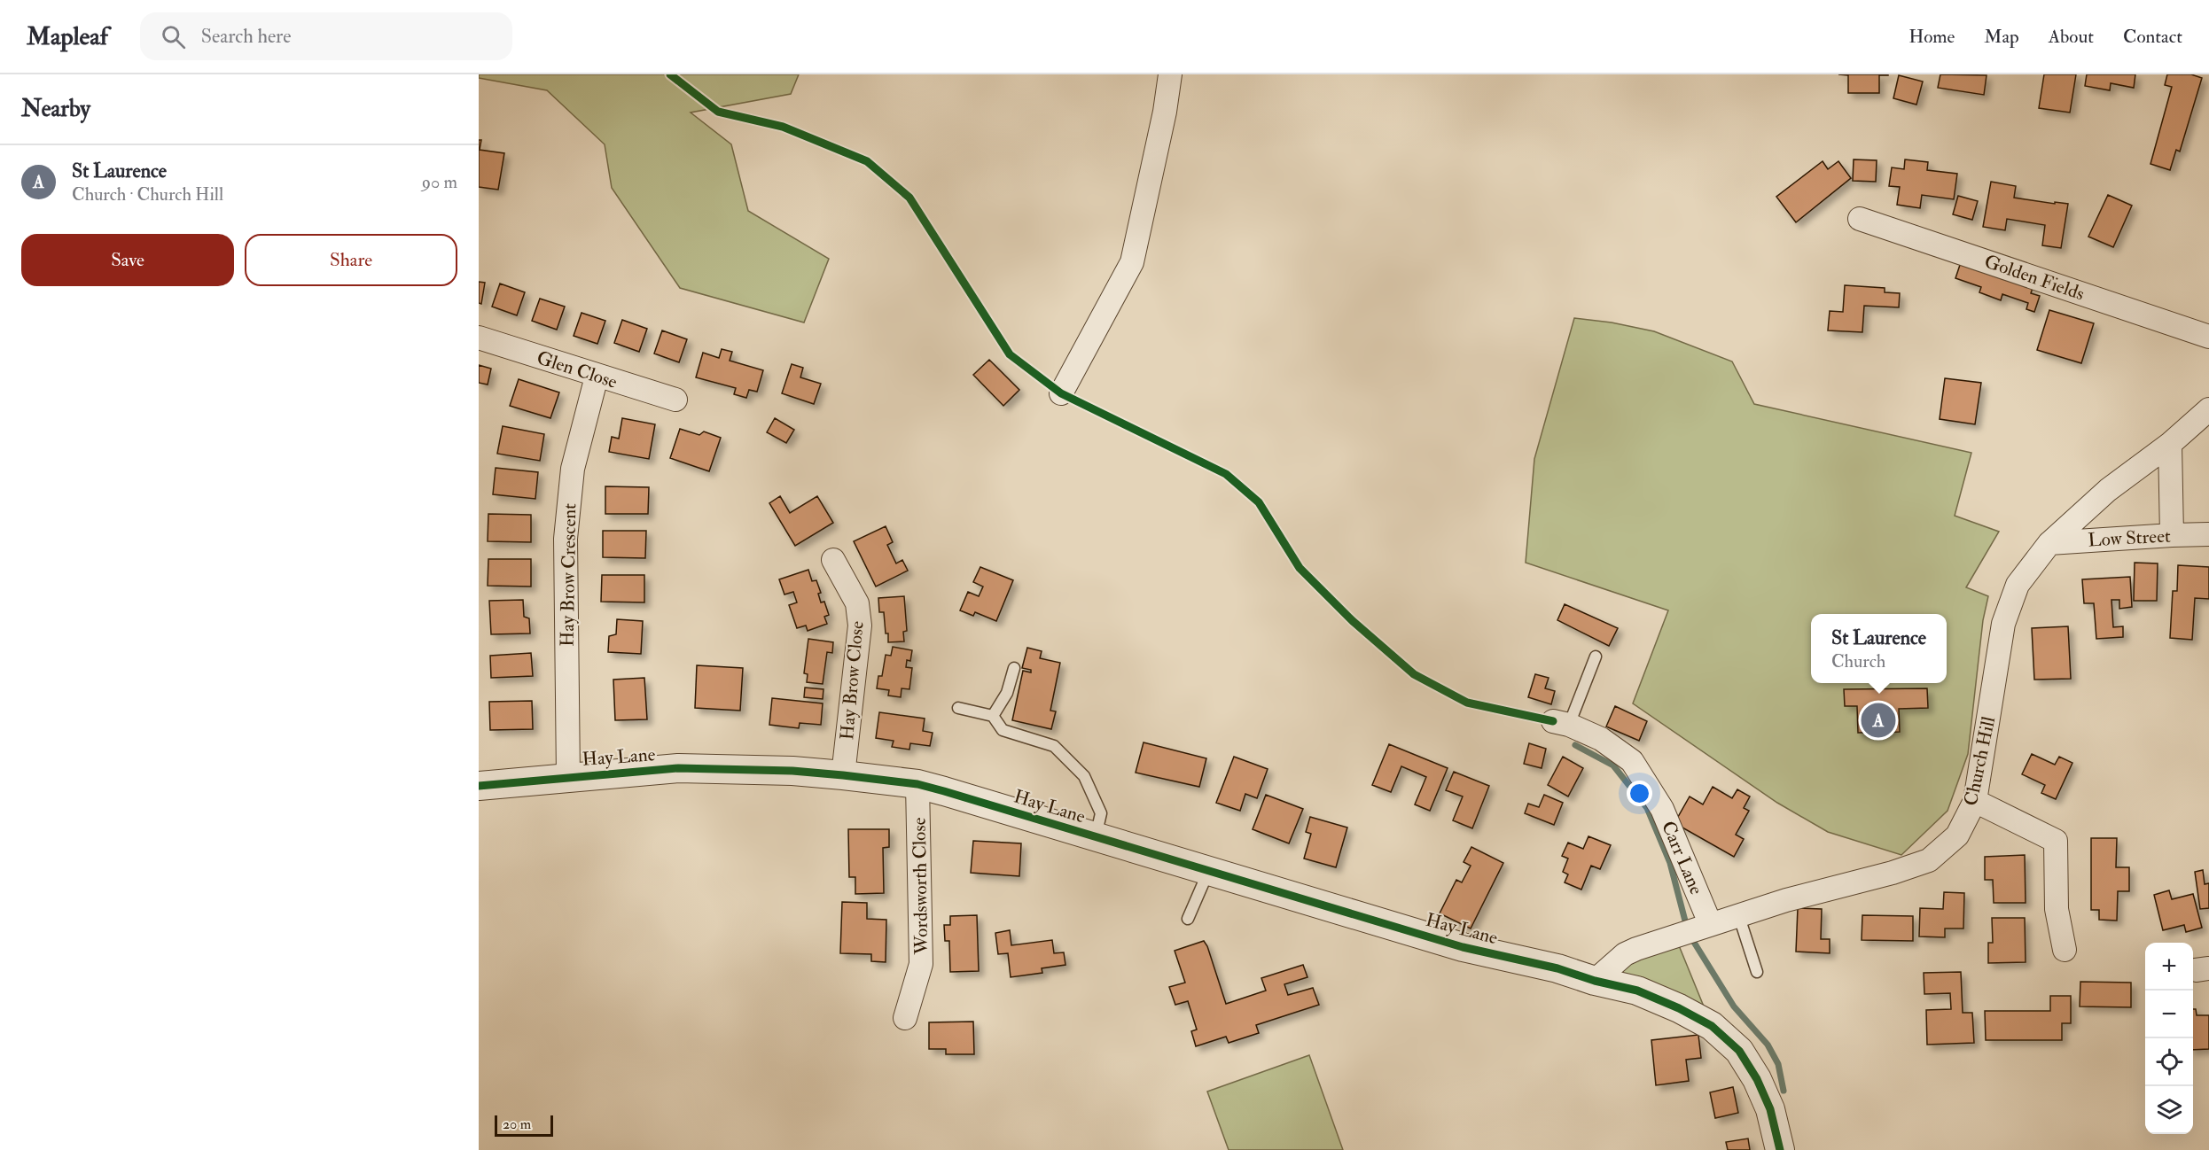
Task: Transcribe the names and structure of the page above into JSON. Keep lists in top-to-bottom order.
{
  "streets": {
    "street": [
      "Golden Fields",
      "Glen Close",
      "Low Street",
      "Hay Brow Crescent",
      "Hay Brow Close",
      "Hay Lane",
      "Church Hill",
      "Carr Lane",
      "Wordsworth Close"
    ]
  },
  "crossings": [
    ["Glen Close", "Hay Brow Crescent"],
    ["Low Street", "Church Hill"],
    ["Hay Brow Crescent", "Hay Lane"],
    ["Hay Brow Close", "Hay Lane"],
    ["Hay Lane", "Church Hill"],
    ["Hay Lane", "Wordsworth Close"],
    ["Church Hill", "Carr Lane"]
  ],
  "scale_bar": "20 m",
  "page": {
    "header": "Mapleaf",
    "search": "Search here",
    "nav": [
      "Home",
      "Map",
      "About",
      "Contact"
    ],
    "heading": "Nearby",
    "list": [
      {
        "mark": "A",
        "name": "St Laurence",
        "note": "Church · Church Hill",
        "value": "90 m"
      }
    ],
    "buttons": ["Save", "Share"],
    "popup": ["St Laurence", "Church"],
    "pins": "A",
    "map_buttons": ["+", "−"],
    "scale": "20 m"
  }
}
